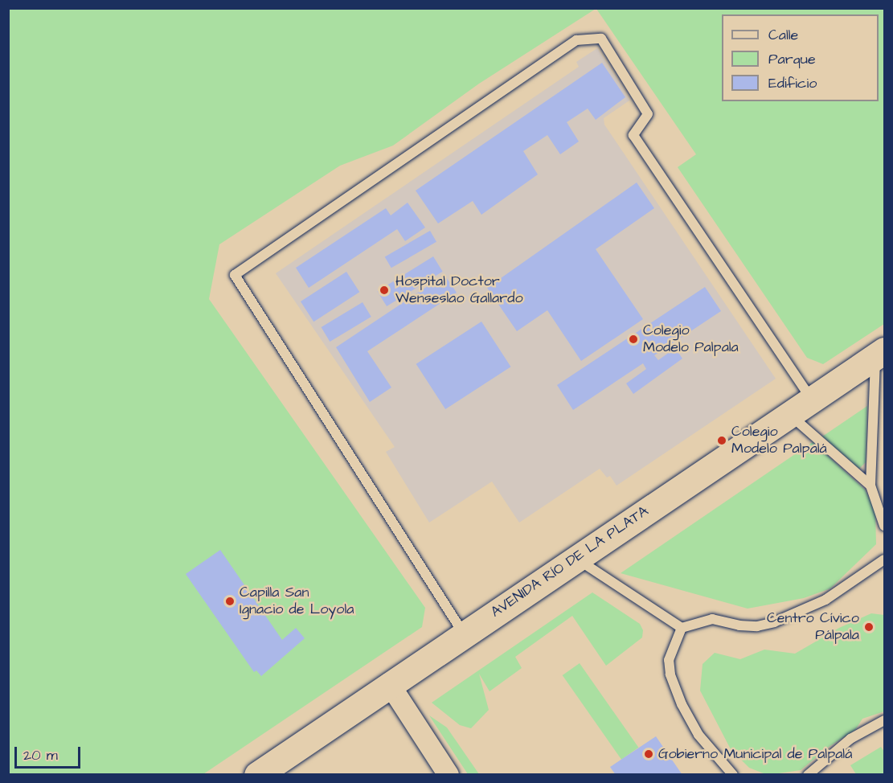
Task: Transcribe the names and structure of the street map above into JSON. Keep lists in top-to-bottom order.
{
  "streets": {
    "main road": ["AVENIDA RÍO DE LA PLATA"]
  },
  "places": [
    "Hospital Doctor Wenseslao Gallardo",
    "Colegio Modelo Palpala",
    "Colegio Modelo Palpalá",
    "Capilla San Ignacio de Loyola",
    "Centro Cívico Pálpala",
    "Gobierno Municipal de Palpalá"
  ],
  "legend": ["Calle", "Parque", "Edificio"],
  "scale_bar": "20 m"
}
